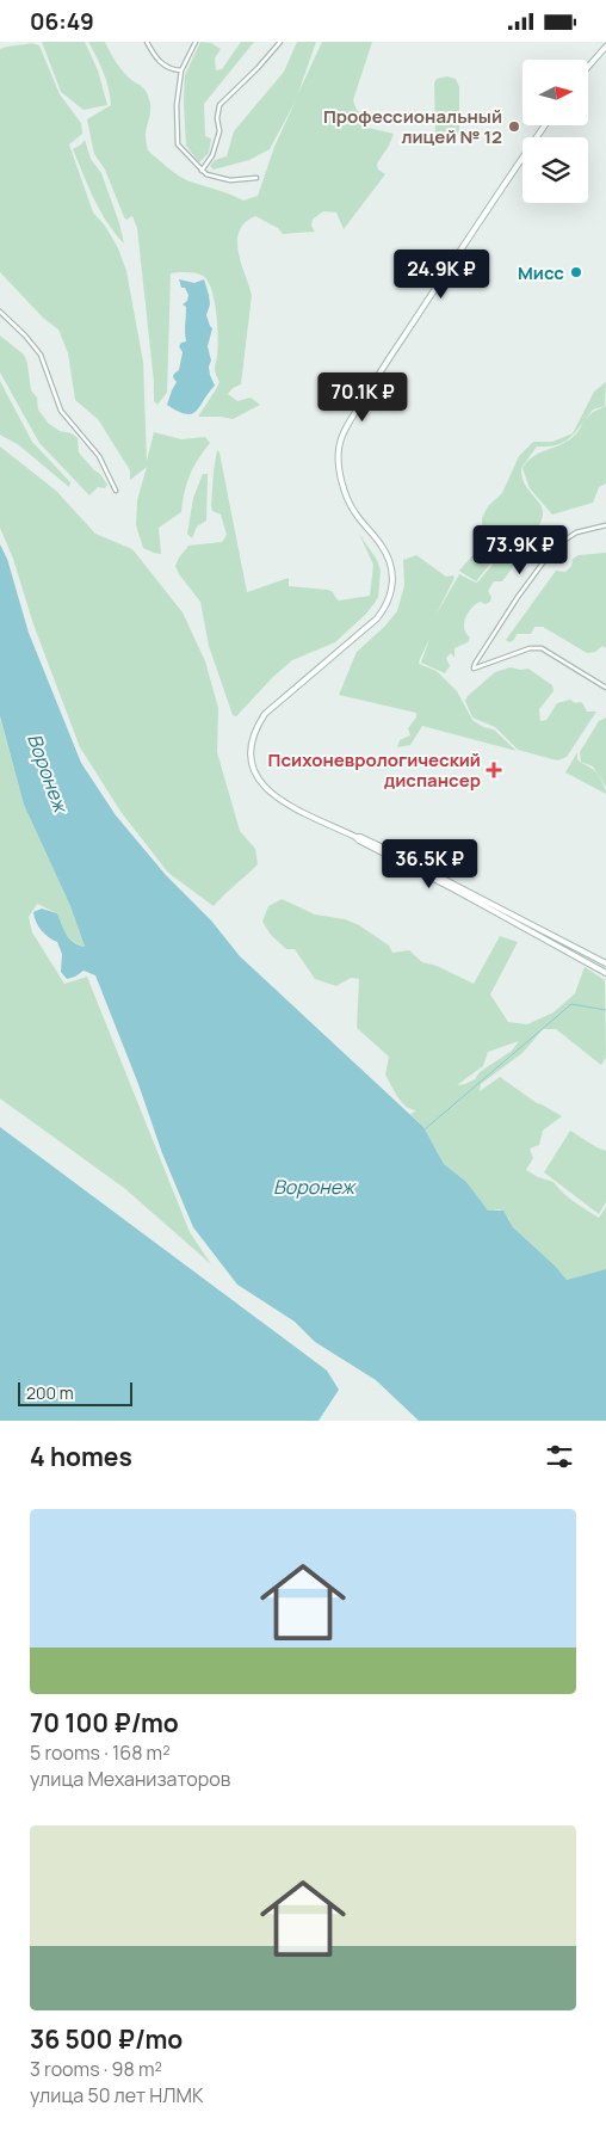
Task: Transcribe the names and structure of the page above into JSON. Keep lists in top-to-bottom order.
{
  "water": ["Воронеж"],
  "places": {
    "other": ["Профессиональный лицей № 12", "Мисс"],
    "health": ["Психоневрологический диспансер"]
  },
  "scale_bar": "200 m",
  "north": "right",
  "page": {
    "status": "06:49",
    "price": [
      "24.9K ₽",
      "70.1K ₽",
      "73.9K ₽",
      "36.5K ₽"
    ],
    "scale": "200 m",
    "heading": "4 homes",
    "list": [
      {
        "name": "70 100 ₽/mo",
        "note": "5 rooms · 168 m² · улица Механизаторов"
      },
      {
        "name": "36 500 ₽/mo",
        "note": "3 rooms · 98 m² · улица 50 лет НЛМК"
      }
    ]
  }
}
